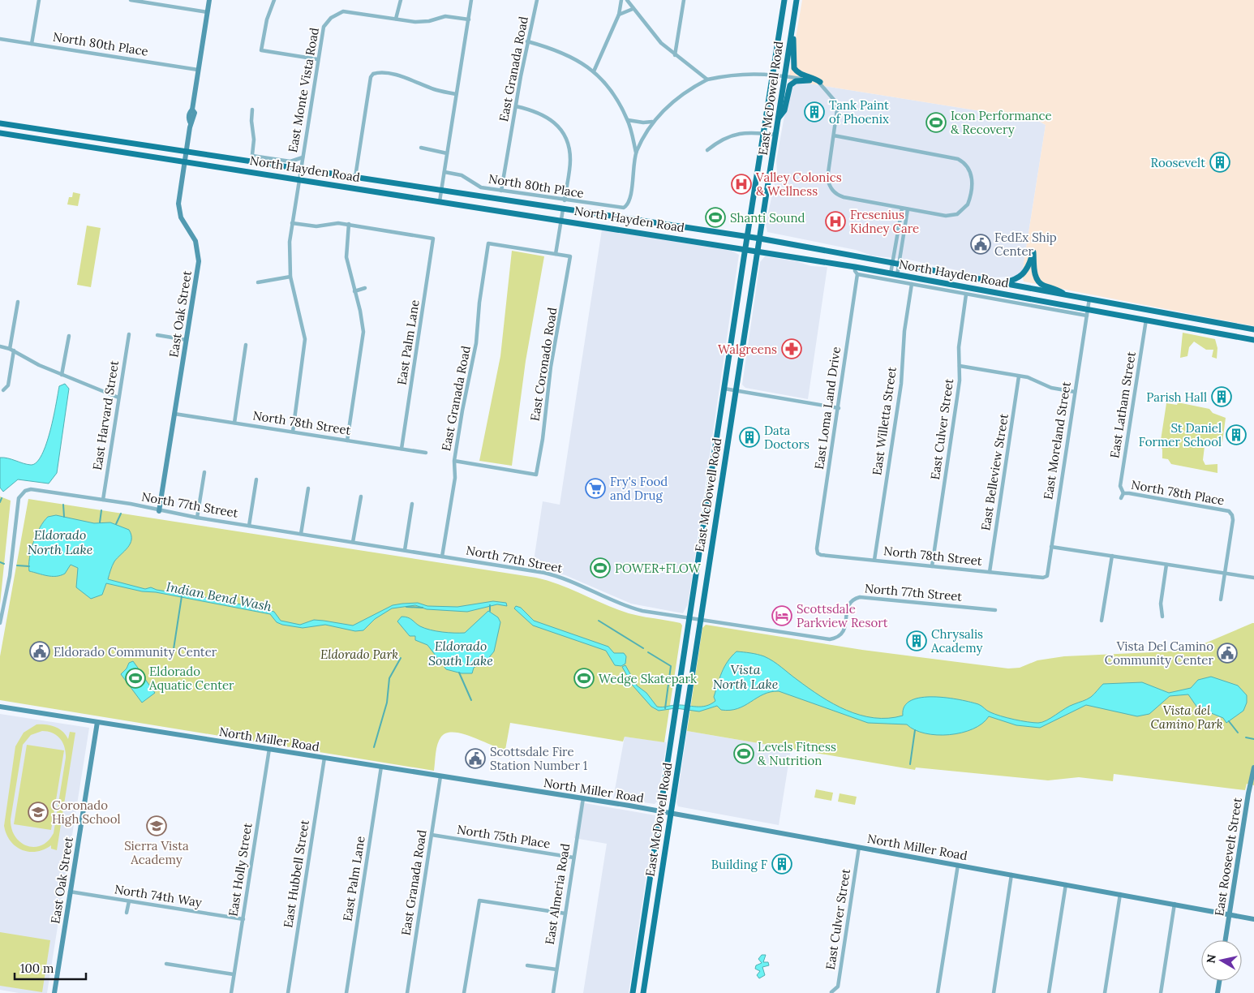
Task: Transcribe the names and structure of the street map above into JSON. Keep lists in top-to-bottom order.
{
  "streets": {
    "main road": ["East McDowell Road", "North Hayden Road"],
    "street": [
      "North 80th Place",
      "East Granada Road",
      "East Monte Vista Road",
      "East Oak Street",
      "East Palm Lane",
      "East Coronado Road",
      "East Latham Street",
      "East Loma Land Drive",
      "East Harvard Street",
      "East Willetta Street",
      "North 78th Street",
      "East Culver Street",
      "East Moreland Street",
      "East Belleview Street",
      "North 78th Place",
      "North 77th Street",
      "North Miller Road",
      "North 75th Place",
      "East Roosevelt Street",
      "East Holly Street",
      "East Hubbell Street",
      "East Almeria Road",
      "North 74th Way"
    ]
  },
  "crossings": [
    ["North 80th Place", "East Granada Road"],
    ["North 80th Place", "East Oak Street"],
    ["East Granada Road", "East Coronado Road"],
    ["East Granada Road", "North 77th Street"],
    ["East Granada Road", "North Miller Road"],
    ["East Granada Road", "North 75th Place"],
    ["East Monte Vista Road", "North Hayden Road"],
    ["East Monte Vista Road", "North 78th Street"],
    ["East McDowell Road", "North Hayden Road"],
    ["East McDowell Road", "North 77th Street"],
    ["East McDowell Road", "North Miller Road"],
    ["North Hayden Road", "East Oak Street"],
    ["North Hayden Road", "East Latham Street"],
    ["North Hayden Road", "East Loma Land Drive"],
    ["North Hayden Road", "East Willetta Street"],
    ["North Hayden Road", "East Culver Street"],
    ["North Hayden Road", "East Moreland Street"],
    ["East Oak Street", "North 78th Street"],
    ["East Oak Street", "North 77th Street"],
    ["East Oak Street", "North Miller Road"],
    ["East Oak Street", "North 74th Way"],
    ["East Palm Lane", "North 78th Street"],
    ["East Palm Lane", "North Miller Road"],
    ["East Latham Street", "North 78th Place"],
    ["East Loma Land Drive", "North 78th Street"],
    ["East Harvard Street", "North 77th Street"],
    ["East Willetta Street", "North 78th Street"],
    ["North 78th Street", "East Culver Street"],
    ["North 78th Street", "East Moreland Street"],
    ["North 78th Street", "East Belleview Street"],
    ["East Culver Street", "North Miller Road"],
    ["North Miller Road", "East Roosevelt Street"],
    ["North Miller Road", "East Holly Street"],
    ["North Miller Road", "East Hubbell Street"],
    ["North Miller Road", "East Almeria Road"],
    ["North 75th Place", "East Almeria Road"],
    ["East Holly Street", "North 74th Way"]
  ],
  "water": [
    "Eldorado North Lake",
    "Indian Bend Wash",
    "Eldorado South Lake",
    "Vista North Lake"
  ],
  "parks": ["Eldorado Park", "Vista del Camino Park"],
  "places": {
    "building": [
      "Tank Paint of Phoenix",
      "Roosevelt",
      "Parish Hall",
      "St Daniel Former School",
      "Data Doctors",
      "Chrysalis Academy",
      "Building F"
    ],
    "sports": [
      "Icon Performance & Recovery",
      "Shanti Sound",
      "POWER+FLOW",
      "Eldorado Aquatic Center",
      "Wedge Skatepark",
      "Levels Fitness & Nutrition"
    ],
    "hospital": ["Valley Colonics & Wellness", "Fresenius Kidney Care"],
    "public building": [
      "FedEx Ship Center",
      "Eldorado Community Center",
      "Vista Del Camino Community Center",
      "Scottsdale Fire Station Number 1"
    ],
    "pharmacy": ["Walgreens"],
    "supermarket": ["Fry's Food and Drug"],
    "hotel": ["Scottsdale Parkview Resort"],
    "school or university": ["Coronado High School", "Sierra Vista Academy"]
  },
  "scale_bar": "100 m",
  "north": "left"
}
